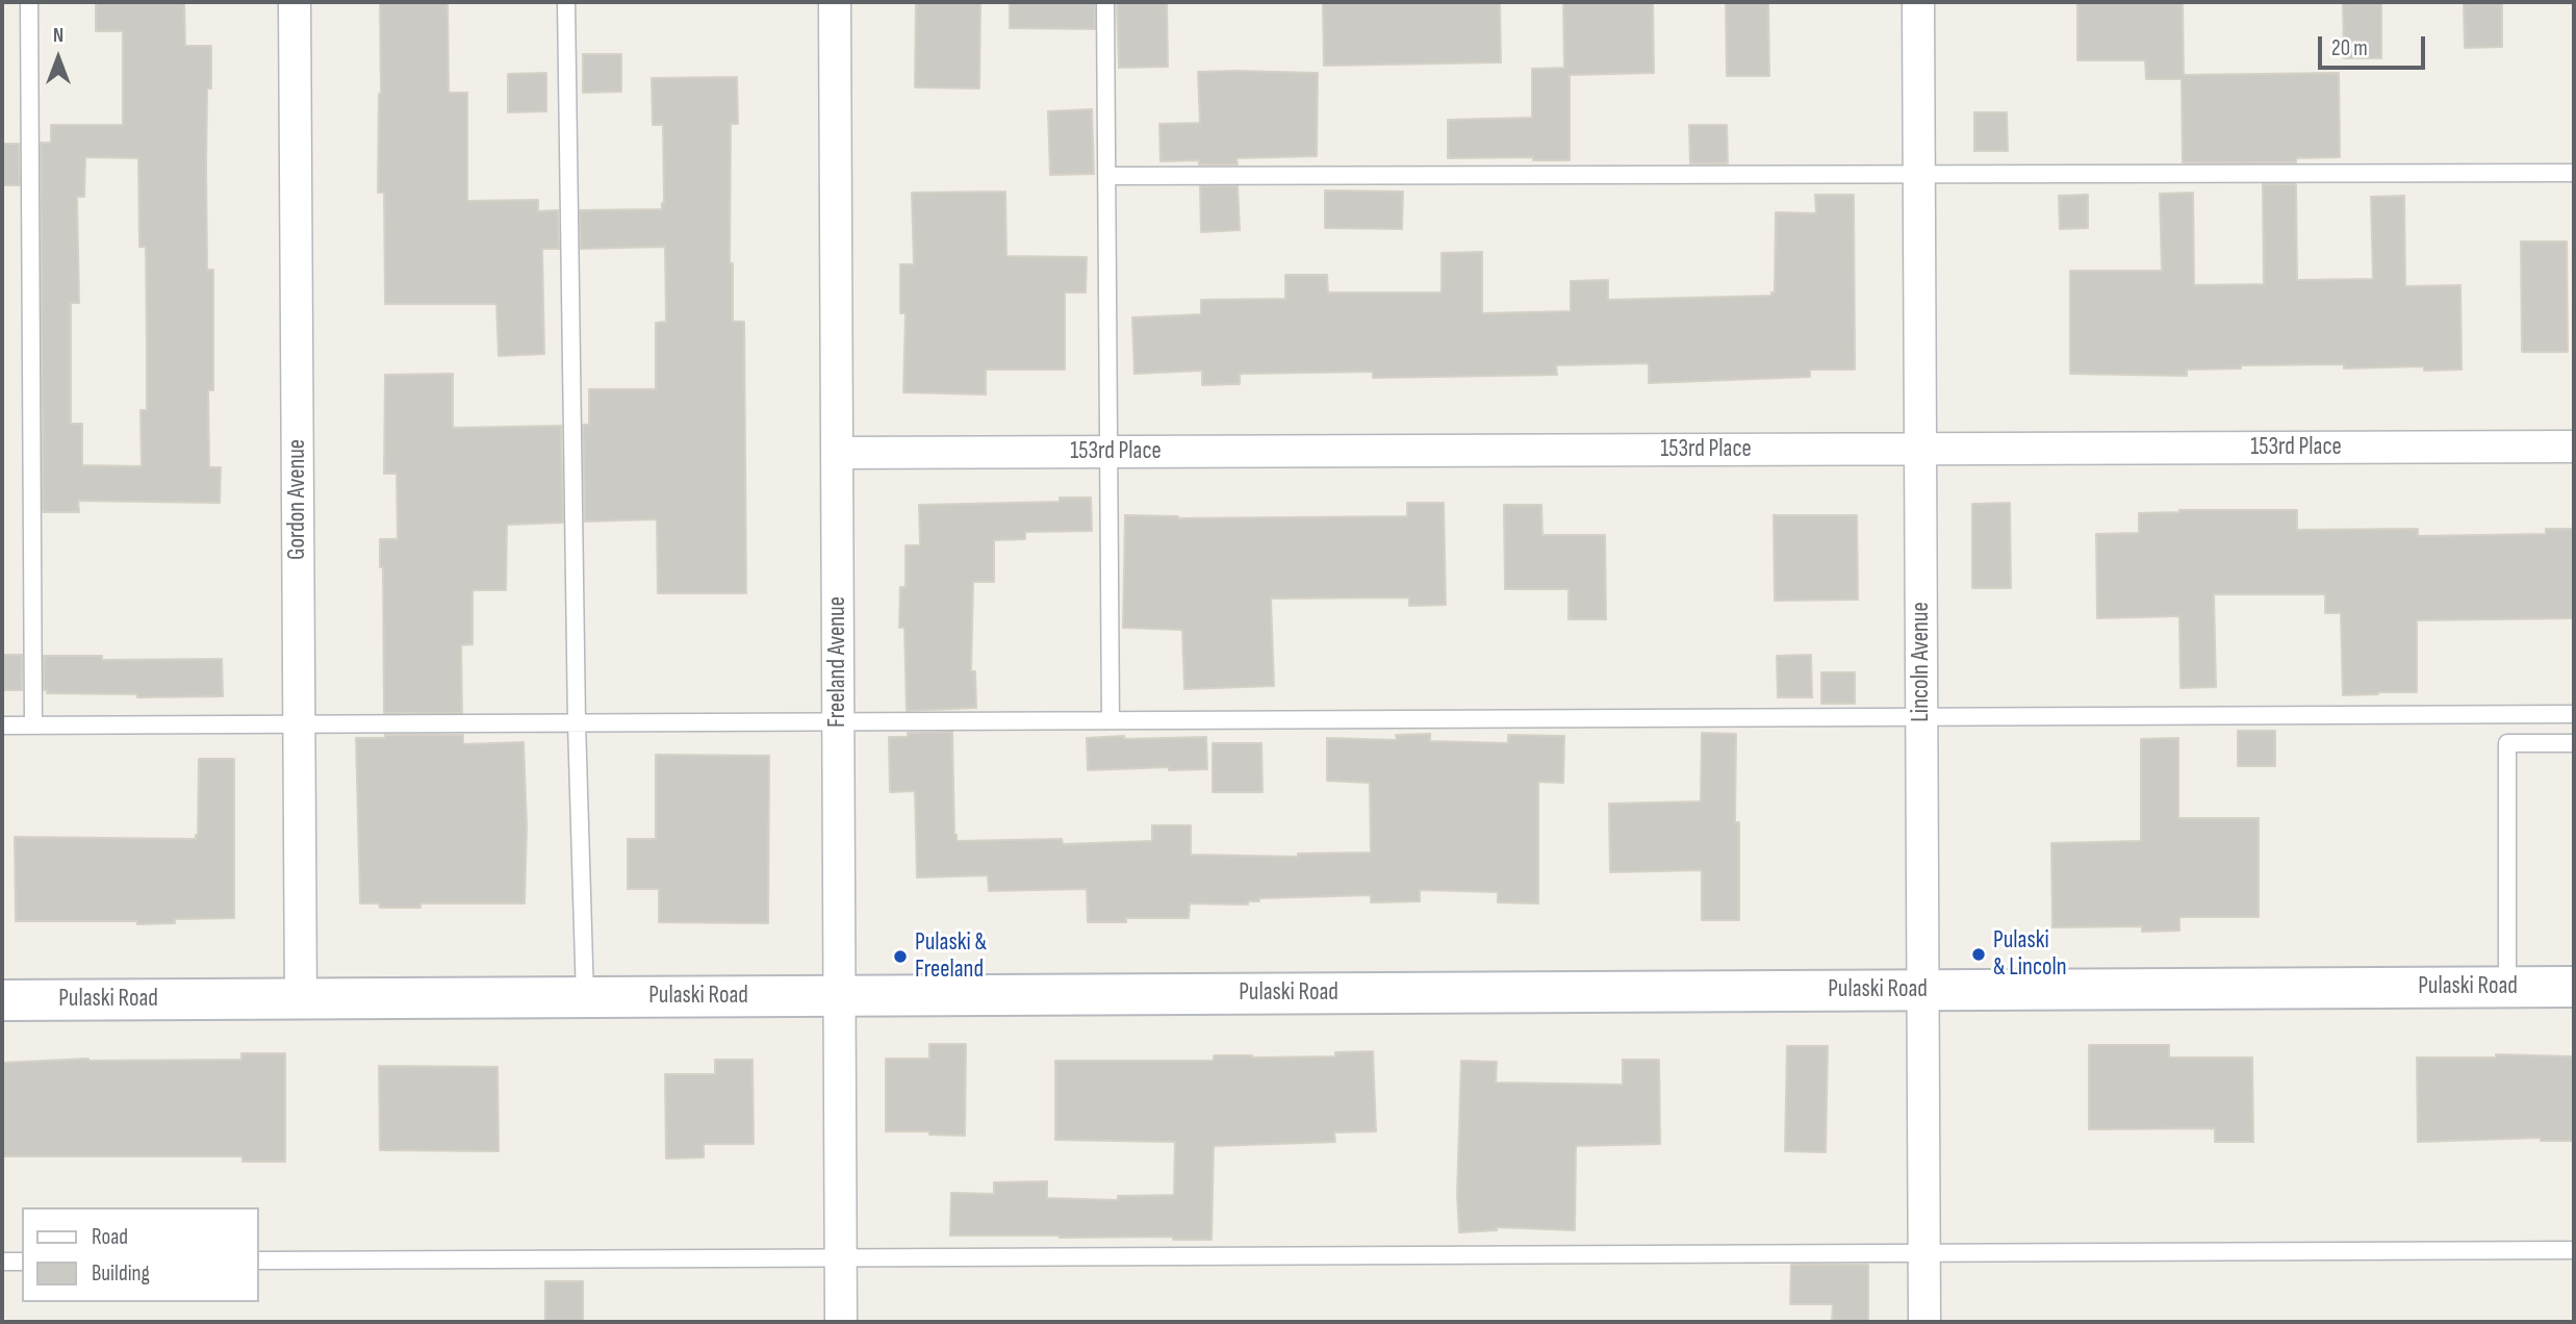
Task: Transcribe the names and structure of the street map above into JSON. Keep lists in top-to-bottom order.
{
  "streets": {
    "street": [
      "153rd Place",
      "Gordon Avenue",
      "Freeland Avenue",
      "Lincoln Avenue",
      "Pulaski Road"
    ]
  },
  "crossings": [
    ["153rd Place", "Freeland Avenue"],
    ["153rd Place", "Lincoln Avenue"],
    ["Gordon Avenue", "Pulaski Road"],
    ["Freeland Avenue", "Pulaski Road"],
    ["Lincoln Avenue", "Pulaski Road"]
  ],
  "places": ["Pulaski & Lincoln", "Pulaski & Freeland"],
  "legend": ["Road", "Building"],
  "scale_bar": "20 m",
  "north": "top"
}
